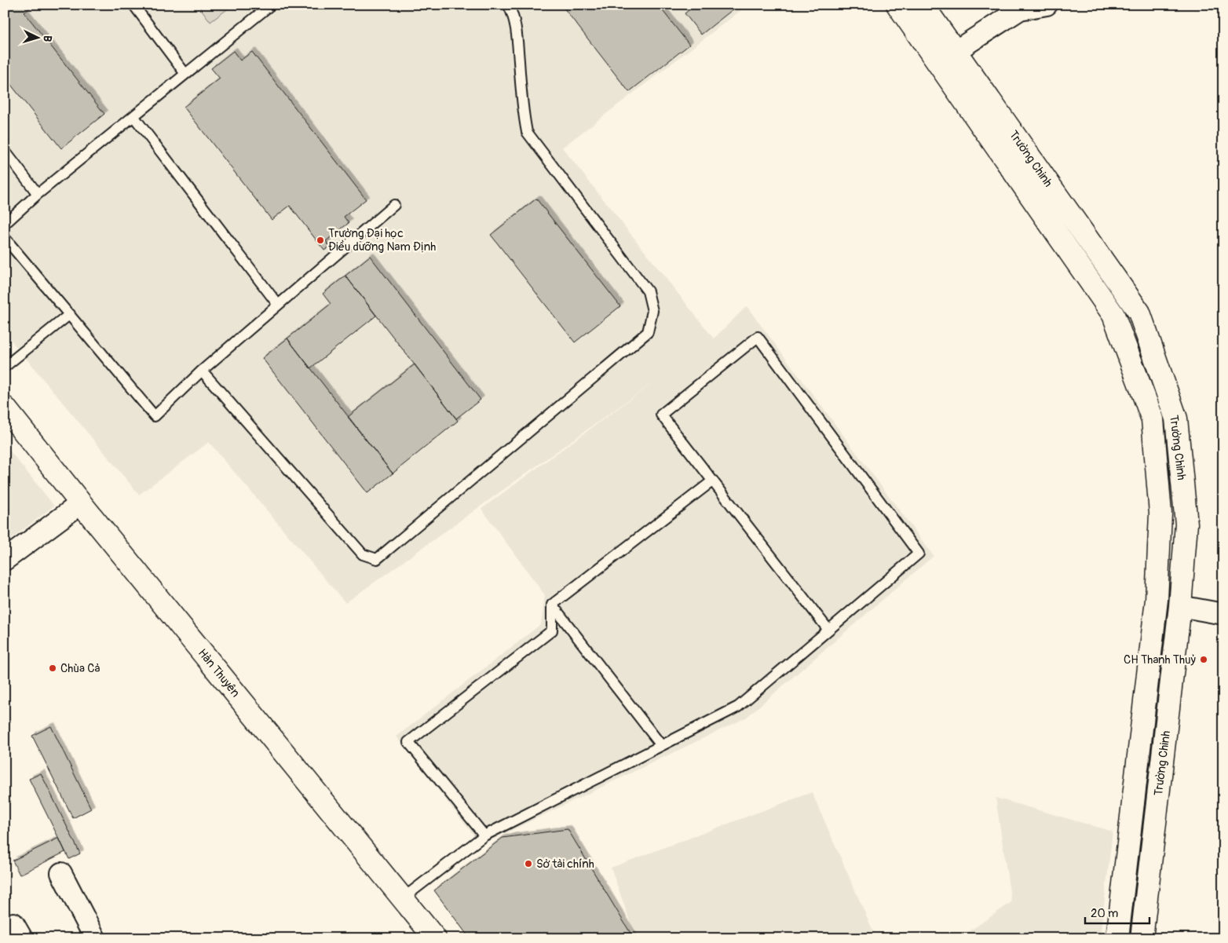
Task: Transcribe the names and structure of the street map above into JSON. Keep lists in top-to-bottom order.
{
  "streets": {
    "main road": ["Trường Chinh", "Hàn Thuyên"]
  },
  "places": [
    "Trường Đại học Điều dưỡng Nam Định",
    "CH Thanh Thuỷ",
    "Chùa Cả",
    "Sở tài chính"
  ],
  "scale_bar": "20 m",
  "north": "right"
}
